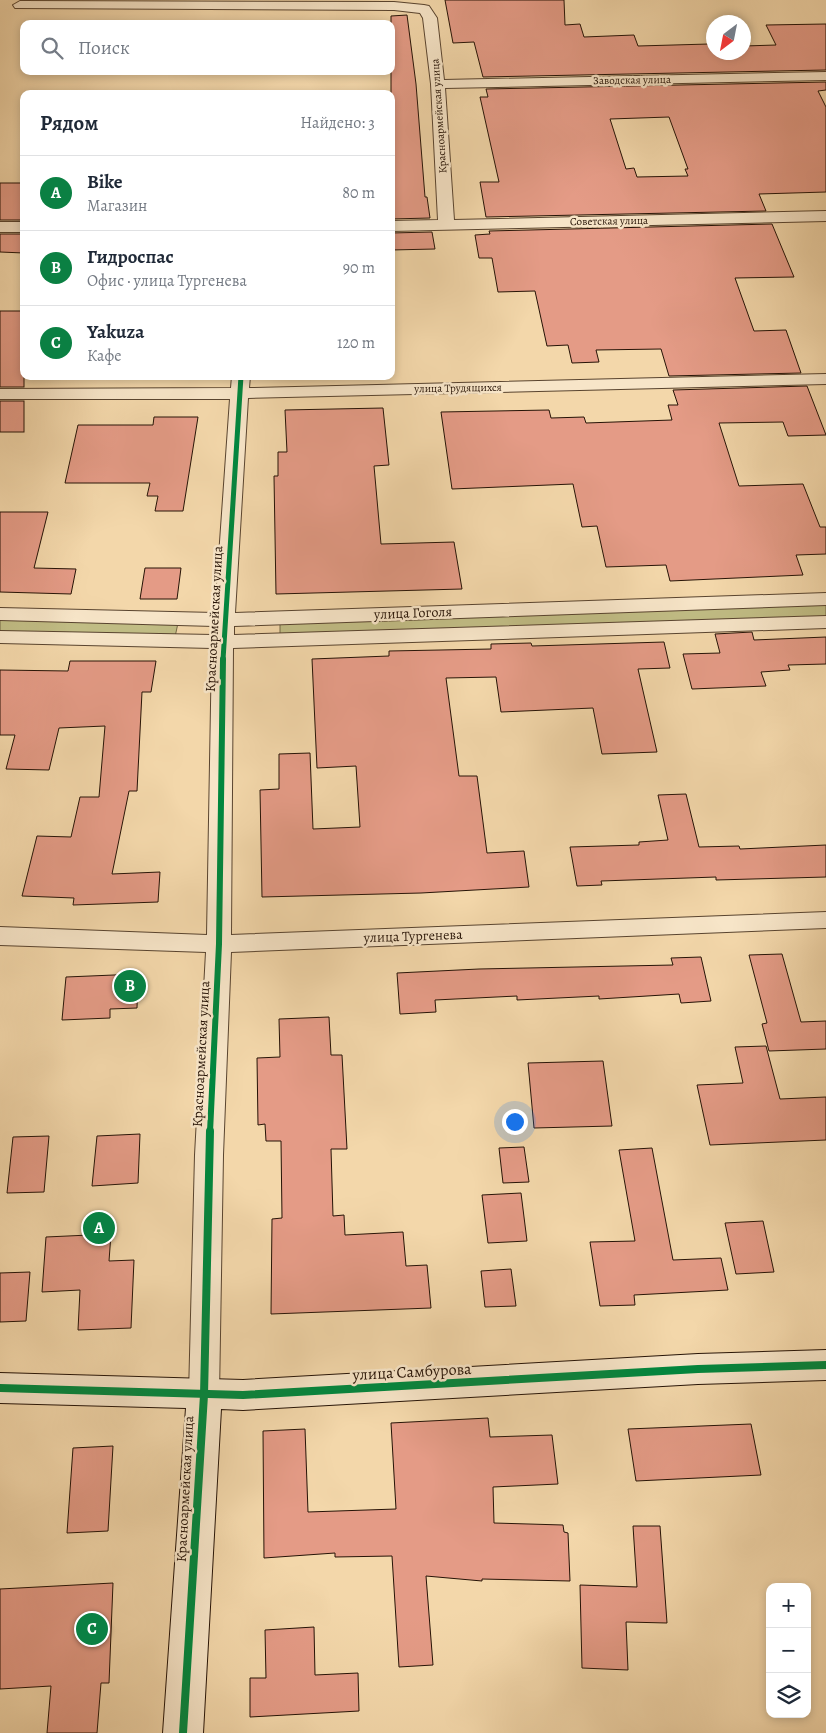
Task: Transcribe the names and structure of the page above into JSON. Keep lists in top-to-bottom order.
{
  "streets": {
    "street": [
      "Заводская улица",
      "Красноармейская улица",
      "Советская улица",
      "улица Трудящихся",
      "улица Гоголя",
      "улица Тургенева",
      "улица Самбурова"
    ]
  },
  "crossings": [
    ["Заводская улица", "Красноармейская улица"],
    ["Красноармейская улица", "Советская улица"],
    ["Красноармейская улица", "улица Трудящихся"],
    ["Красноармейская улица", "улица Гоголя"],
    ["Красноармейская улица", "улица Тургенева"],
    ["Красноармейская улица", "улица Самбурова"]
  ],
  "north": "bottom left",
  "page": {
    "search": "Поиск",
    "heading": ["Рядом", "Найдено: 3"],
    "list": [
      {
        "mark": "A",
        "name": "Bike",
        "note": "Магазин",
        "value": "80 m"
      },
      {
        "mark": "B",
        "name": "Гидроспас",
        "note": "Офис · улица Тургенева",
        "value": "90 m"
      },
      {
        "mark": "C",
        "name": "Yakuza",
        "note": "Кафе",
        "value": "120 m"
      }
    ],
    "pins": ["B", "A", "C"],
    "map_buttons": ["+", "−"]
  }
}
